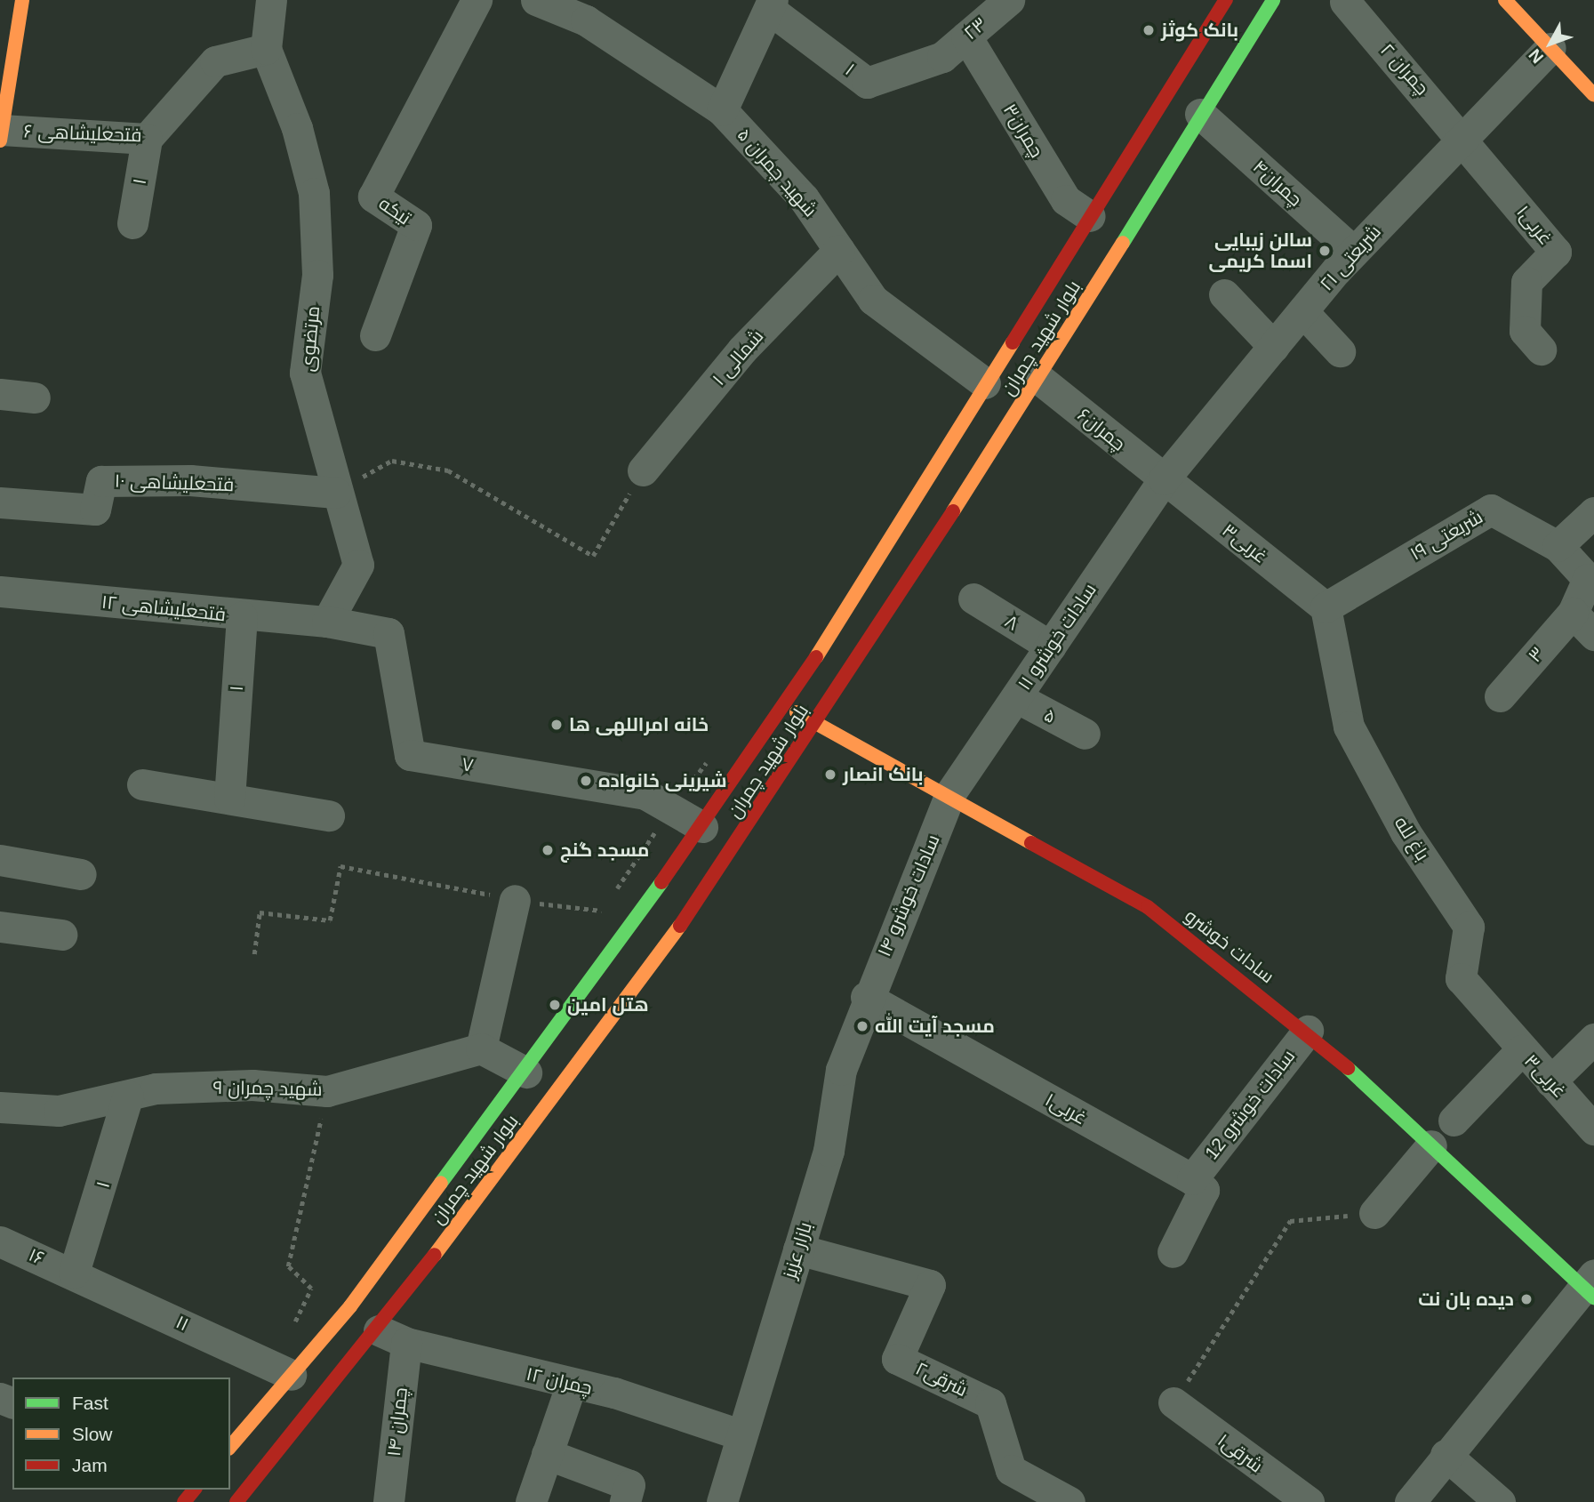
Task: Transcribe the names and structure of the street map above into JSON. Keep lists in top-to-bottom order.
{
  "streets": {
    "main road": ["بلوار شهید چمران", "سادات خوشرو"],
    "street": [
      "۲۳",
      "۱",
      "چمران ۲",
      "چمران۳",
      "فتحعلیشاهی ۶",
      "شهید چمران ۵",
      "چمران۴",
      "تیکه",
      "غربی۱",
      "شریعتی ۲۱",
      "مرتضوی",
      "شمالی ۱",
      "چمران۶",
      "فتحعلیشاهی ۱۰",
      "شریعتی ۱۹",
      "غربی۳",
      "فتحعلیشاهی ۱۲",
      "۸",
      "سادات خوشرو ۱۱",
      "۳",
      "۵",
      "۷",
      "باغ لله",
      "سادات خوشرو ۱۴",
      "شهید چمران ۹",
      "سادات خوشرو 12",
      "بازار عزیز",
      "۱۶",
      "۱۱",
      "شرقی۲",
      "چمران ۱۲",
      "چمران ۱۴",
      "شرقی۱"
    ]
  },
  "crossings": [
    ["۲۳", "۱"],
    ["۲۳", "چمران۳"],
    ["۱", "فتحعلیشاهی ۶"],
    ["۱", "فتحعلیشاهی ۱۲"],
    ["۱", "شهید چمران ۹"],
    ["۱", "۱۶"],
    ["۱", "۱۱"],
    ["چمران ۲", "غربی۱"],
    ["چمران ۲", "شریعتی ۲۱"],
    ["چمران۳", "بلوار شهید چمران"],
    ["فتحعلیشاهی ۶", "مرتضوی"],
    ["شهید چمران ۵", "بلوار شهید چمران"],
    ["شهید چمران ۵", "شمالی ۱"],
    ["چمران۴", "شریعتی ۲۱"],
    ["چمران۴", "بلوار شهید چمران"],
    ["غربی۱", "شریعتی ۲۱"],
    ["غربی۱", "سادات خوشرو ۱۴"],
    ["غربی۱", "سادات خوشرو 12"],
    ["غربی۱", "بازار عزیز"],
    ["شریعتی ۲۱", "چمران۶"],
    ["شریعتی ۲۱", "غربی۳"],
    ["شریعتی ۲۱", "سادات خوشرو ۱۱"],
    ["بلوار شهید چمران", "چمران۶"],
    ["بلوار شهید چمران", "۷"],
    ["بلوار شهید چمران", "سادات خوشرو"],
    ["بلوار شهید چمران", "۱۱"],
    ["بلوار شهید چمران", "چمران ۱۲"],
    ["مرتضوی", "فتحعلیشاهی ۱۰"],
    ["مرتضوی", "فتحعلیشاهی ۱۲"],
    ["مرتضوی", "۷"],
    ["چمران۶", "غربی۳"],
    ["چمران۶", "سادات خوشرو ۱۱"],
    ["شریعتی ۱۹", "غربی۳"],
    ["شریعتی ۱۹", "۳"],
    ["شریعتی ۱۹", "باغ لله"],
    ["غربی۳", "سادات خوشرو ۱۱"],
    ["غربی۳", "باغ لله"],
    ["فتحعلیشاهی ۱۲", "۷"],
    ["۸", "سادات خوشرو ۱۱"],
    ["سادات خوشرو ۱۱", "۵"],
    ["سادات خوشرو ۱۱", "سادات خوشرو ۱۴"],
    ["سادات خوشرو ۱۱", "سادات خوشرو"],
    ["سادات خوشرو ۱۴", "سادات خوشرو"],
    ["سادات خوشرو ۱۴", "بازار عزیز"],
    ["سادات خوشرو", "سادات خوشرو 12"],
    ["بازار عزیز", "شرقی۲"],
    ["بازار عزیز", "چمران ۱۲"],
    ["۱۶", "۱۱"],
    ["چمران ۱۲", "چمران ۱۴"]
  ],
  "places": [
    "بانک کوثز",
    "سالن زیبایی اسما کریمی",
    "خانه امراللهی ها",
    "بانک انصار",
    "شیرینی خانواده",
    "مسجد گنج",
    "هتل امین",
    "مسجد آیت الله",
    "دیده بان نت"
  ],
  "legend": ["Fast", "Slow", "Jam"],
  "north": "bottom left"
}
